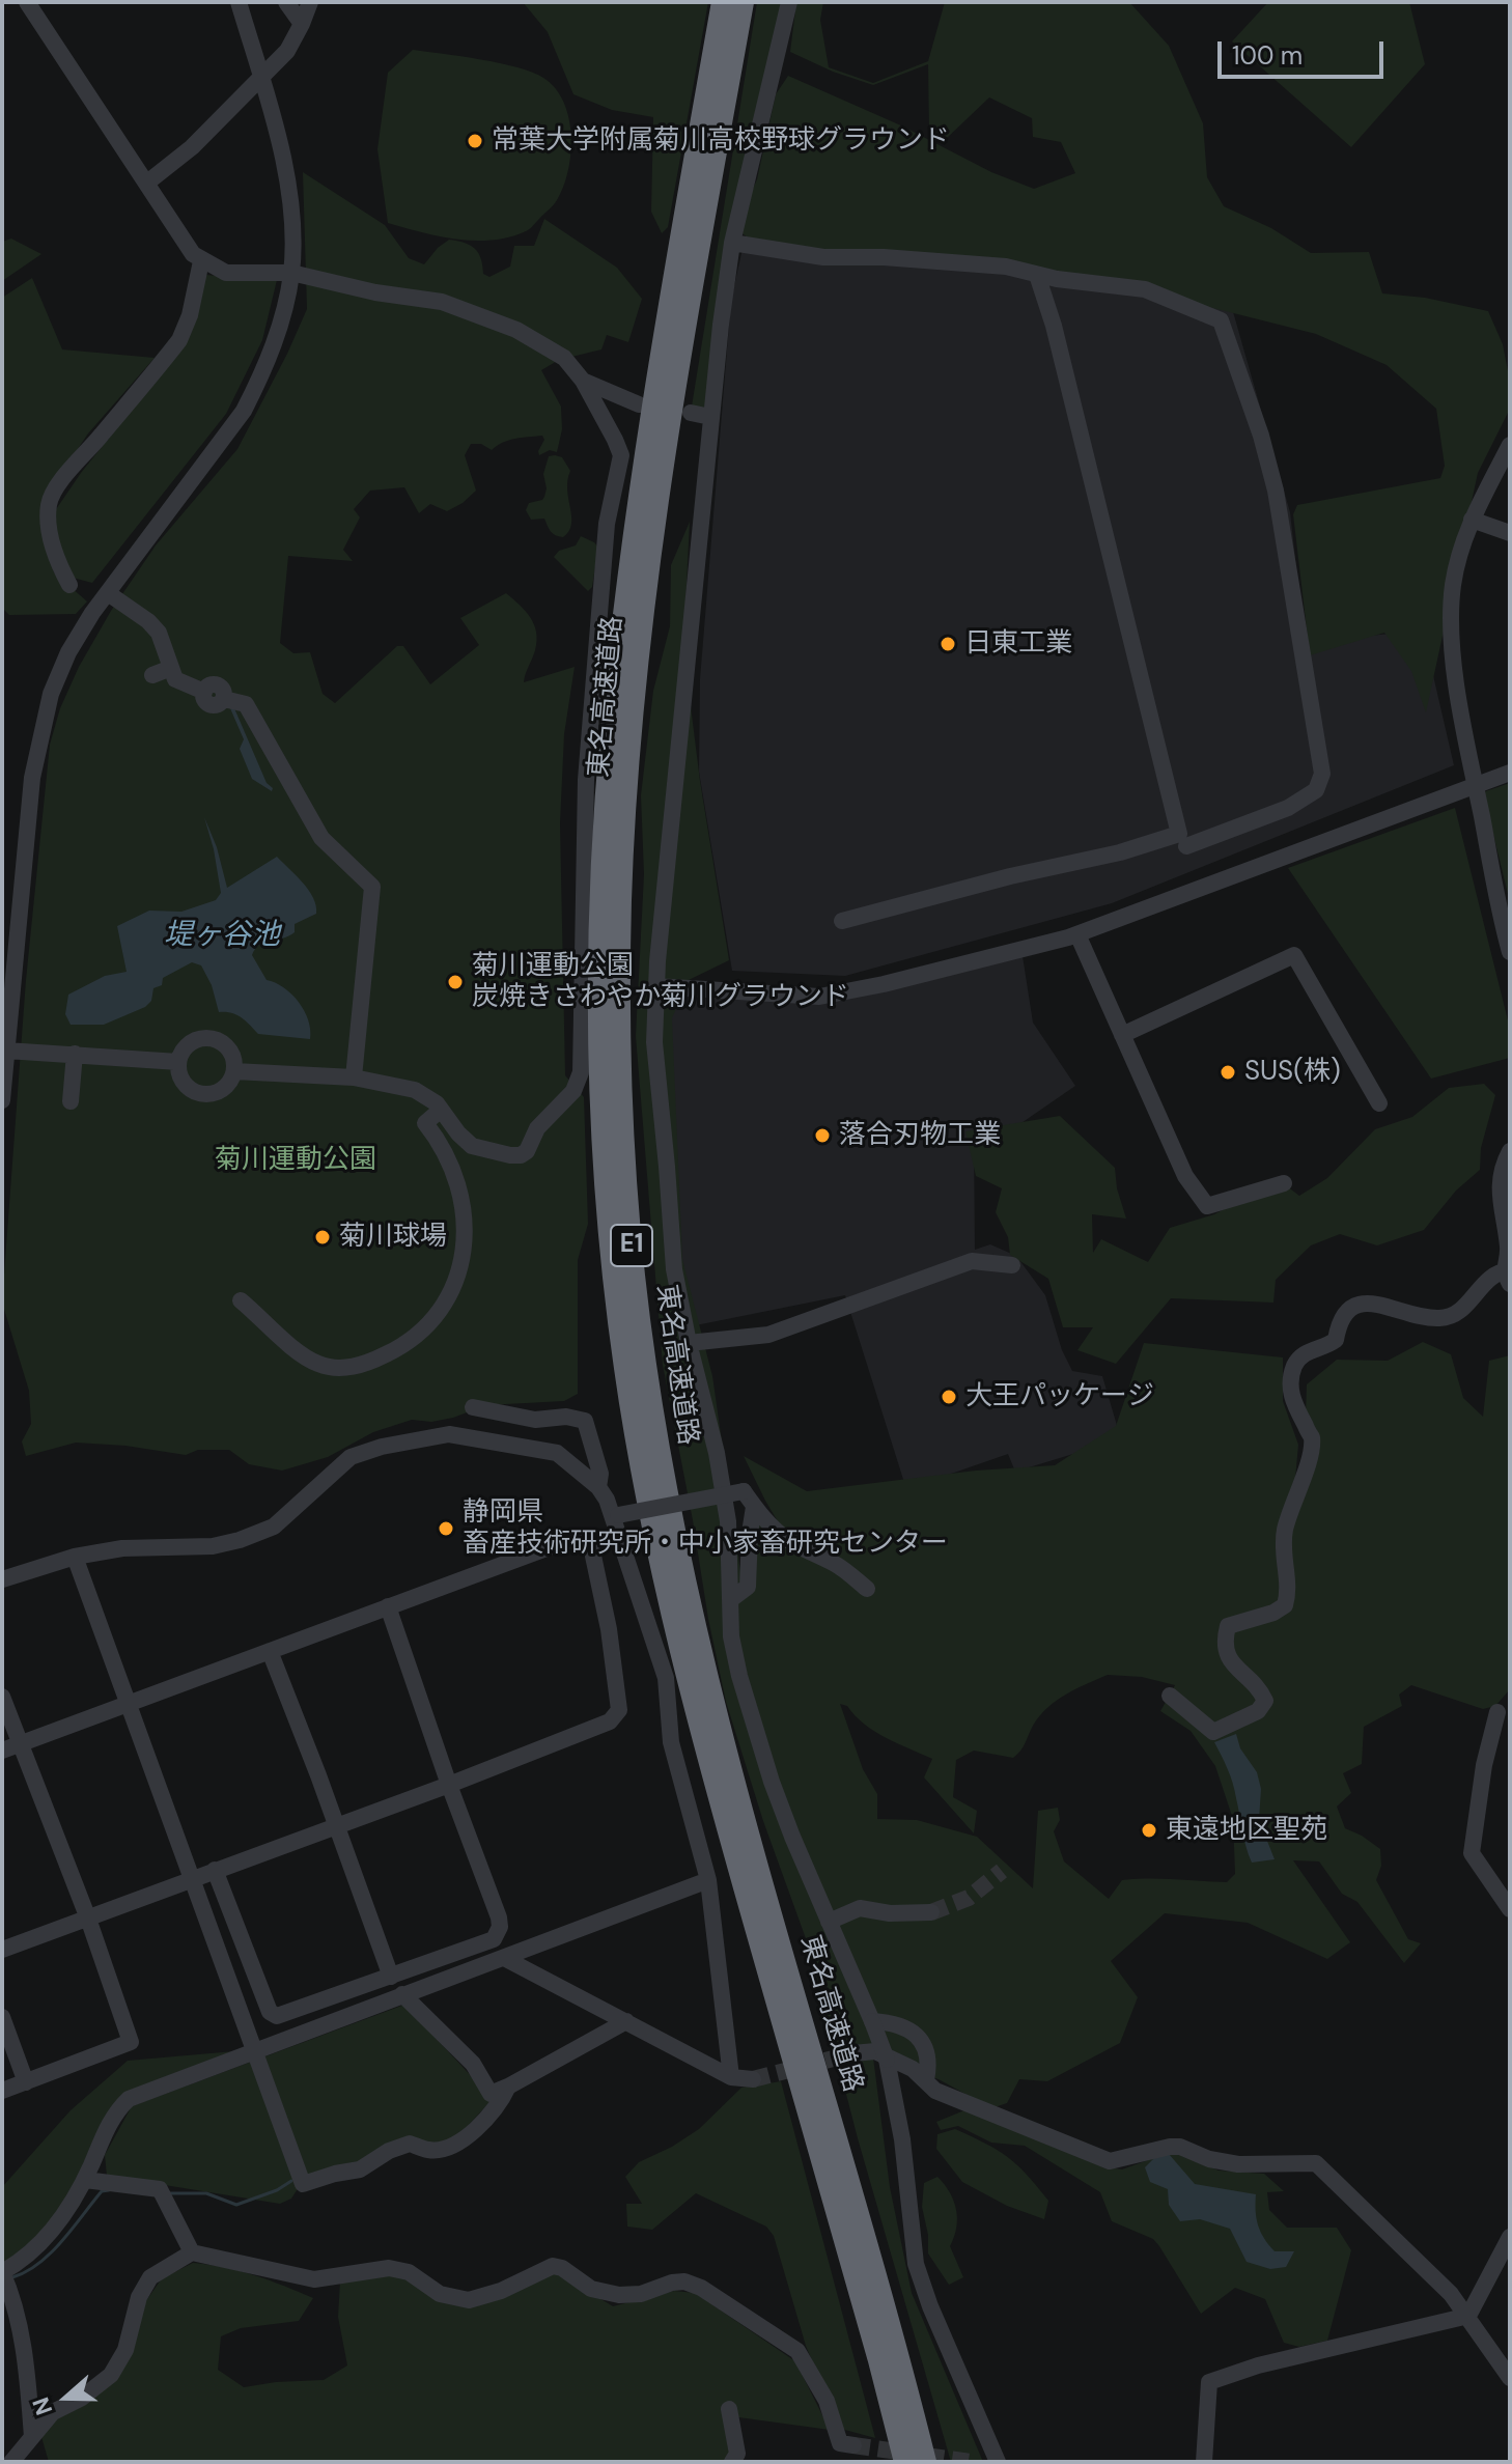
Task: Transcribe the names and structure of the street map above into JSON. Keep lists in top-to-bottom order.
{
  "streets": {
    "highway": ["東名高速道路", "E1"]
  },
  "water": ["堤ヶ谷池"],
  "parks": ["菊川運動公園"],
  "places": [
    "常葉大学附属菊川高校野球グラウンド",
    "日東工業",
    "菊川運動公園 炭焼きさわやか菊川グラウンド",
    "SUS(株)",
    "落合刃物工業",
    "菊川球場",
    "大王パッケージ",
    "静岡県 畜産技術研究所・中小家畜研究センター",
    "東遠地区聖苑"
  ],
  "scale_bar": "100 m",
  "north": "left"
}
